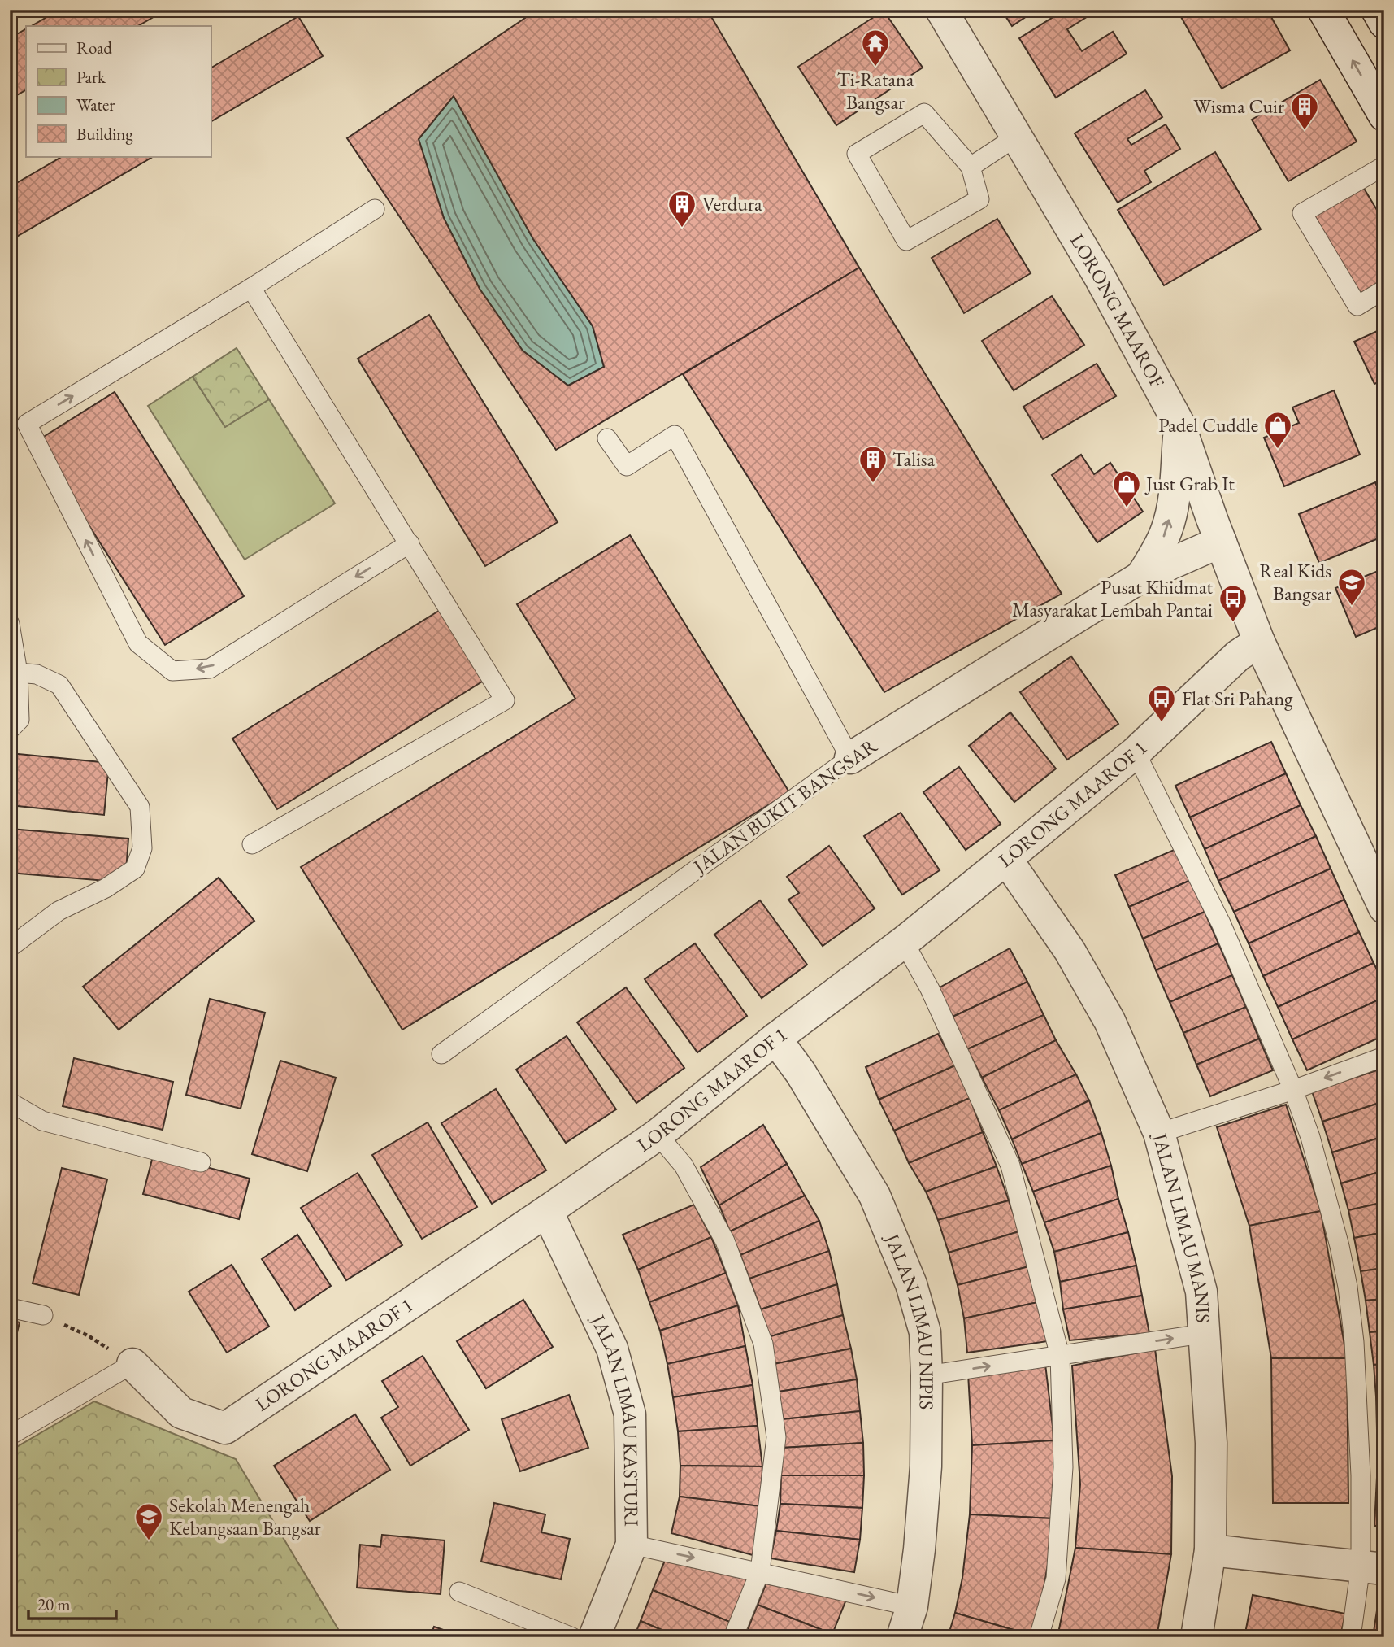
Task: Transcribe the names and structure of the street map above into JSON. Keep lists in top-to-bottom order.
{
  "streets": {
    "street": [
      "LORONG MAAROF",
      "LORONG MAAROF 1",
      "JALAN BUKIT BANGSAR",
      "JALAN LIMAU MANIS",
      "JALAN LIMAU NIPIS",
      "JALAN LIMAU KASTURI"
    ]
  },
  "crossings": [
    ["LORONG MAAROF", "LORONG MAAROF 1"],
    ["LORONG MAAROF", "JALAN BUKIT BANGSAR"],
    ["LORONG MAAROF 1", "JALAN LIMAU MANIS"],
    ["LORONG MAAROF 1", "JALAN LIMAU NIPIS"],
    ["LORONG MAAROF 1", "JALAN LIMAU KASTURI"]
  ],
  "places": {
    "temple": ["Ti-Ratana Bangsar"],
    "building": ["Wisma Cuir", "Verdura", "Talisa"],
    "shop": ["Padel Cuddle", "Just Grab It"],
    "school or university": ["Real Kids Bangsar", "Sekolah Menengah Kebangsaan Bangsar"],
    "bus stop": ["Pusat Khidmat Masyarakat Lembah Pantai", "Flat Sri Pahang"]
  },
  "legend": [
    "Road",
    "Park",
    "Water",
    "Building"
  ],
  "scale_bar": "20 m"
}
